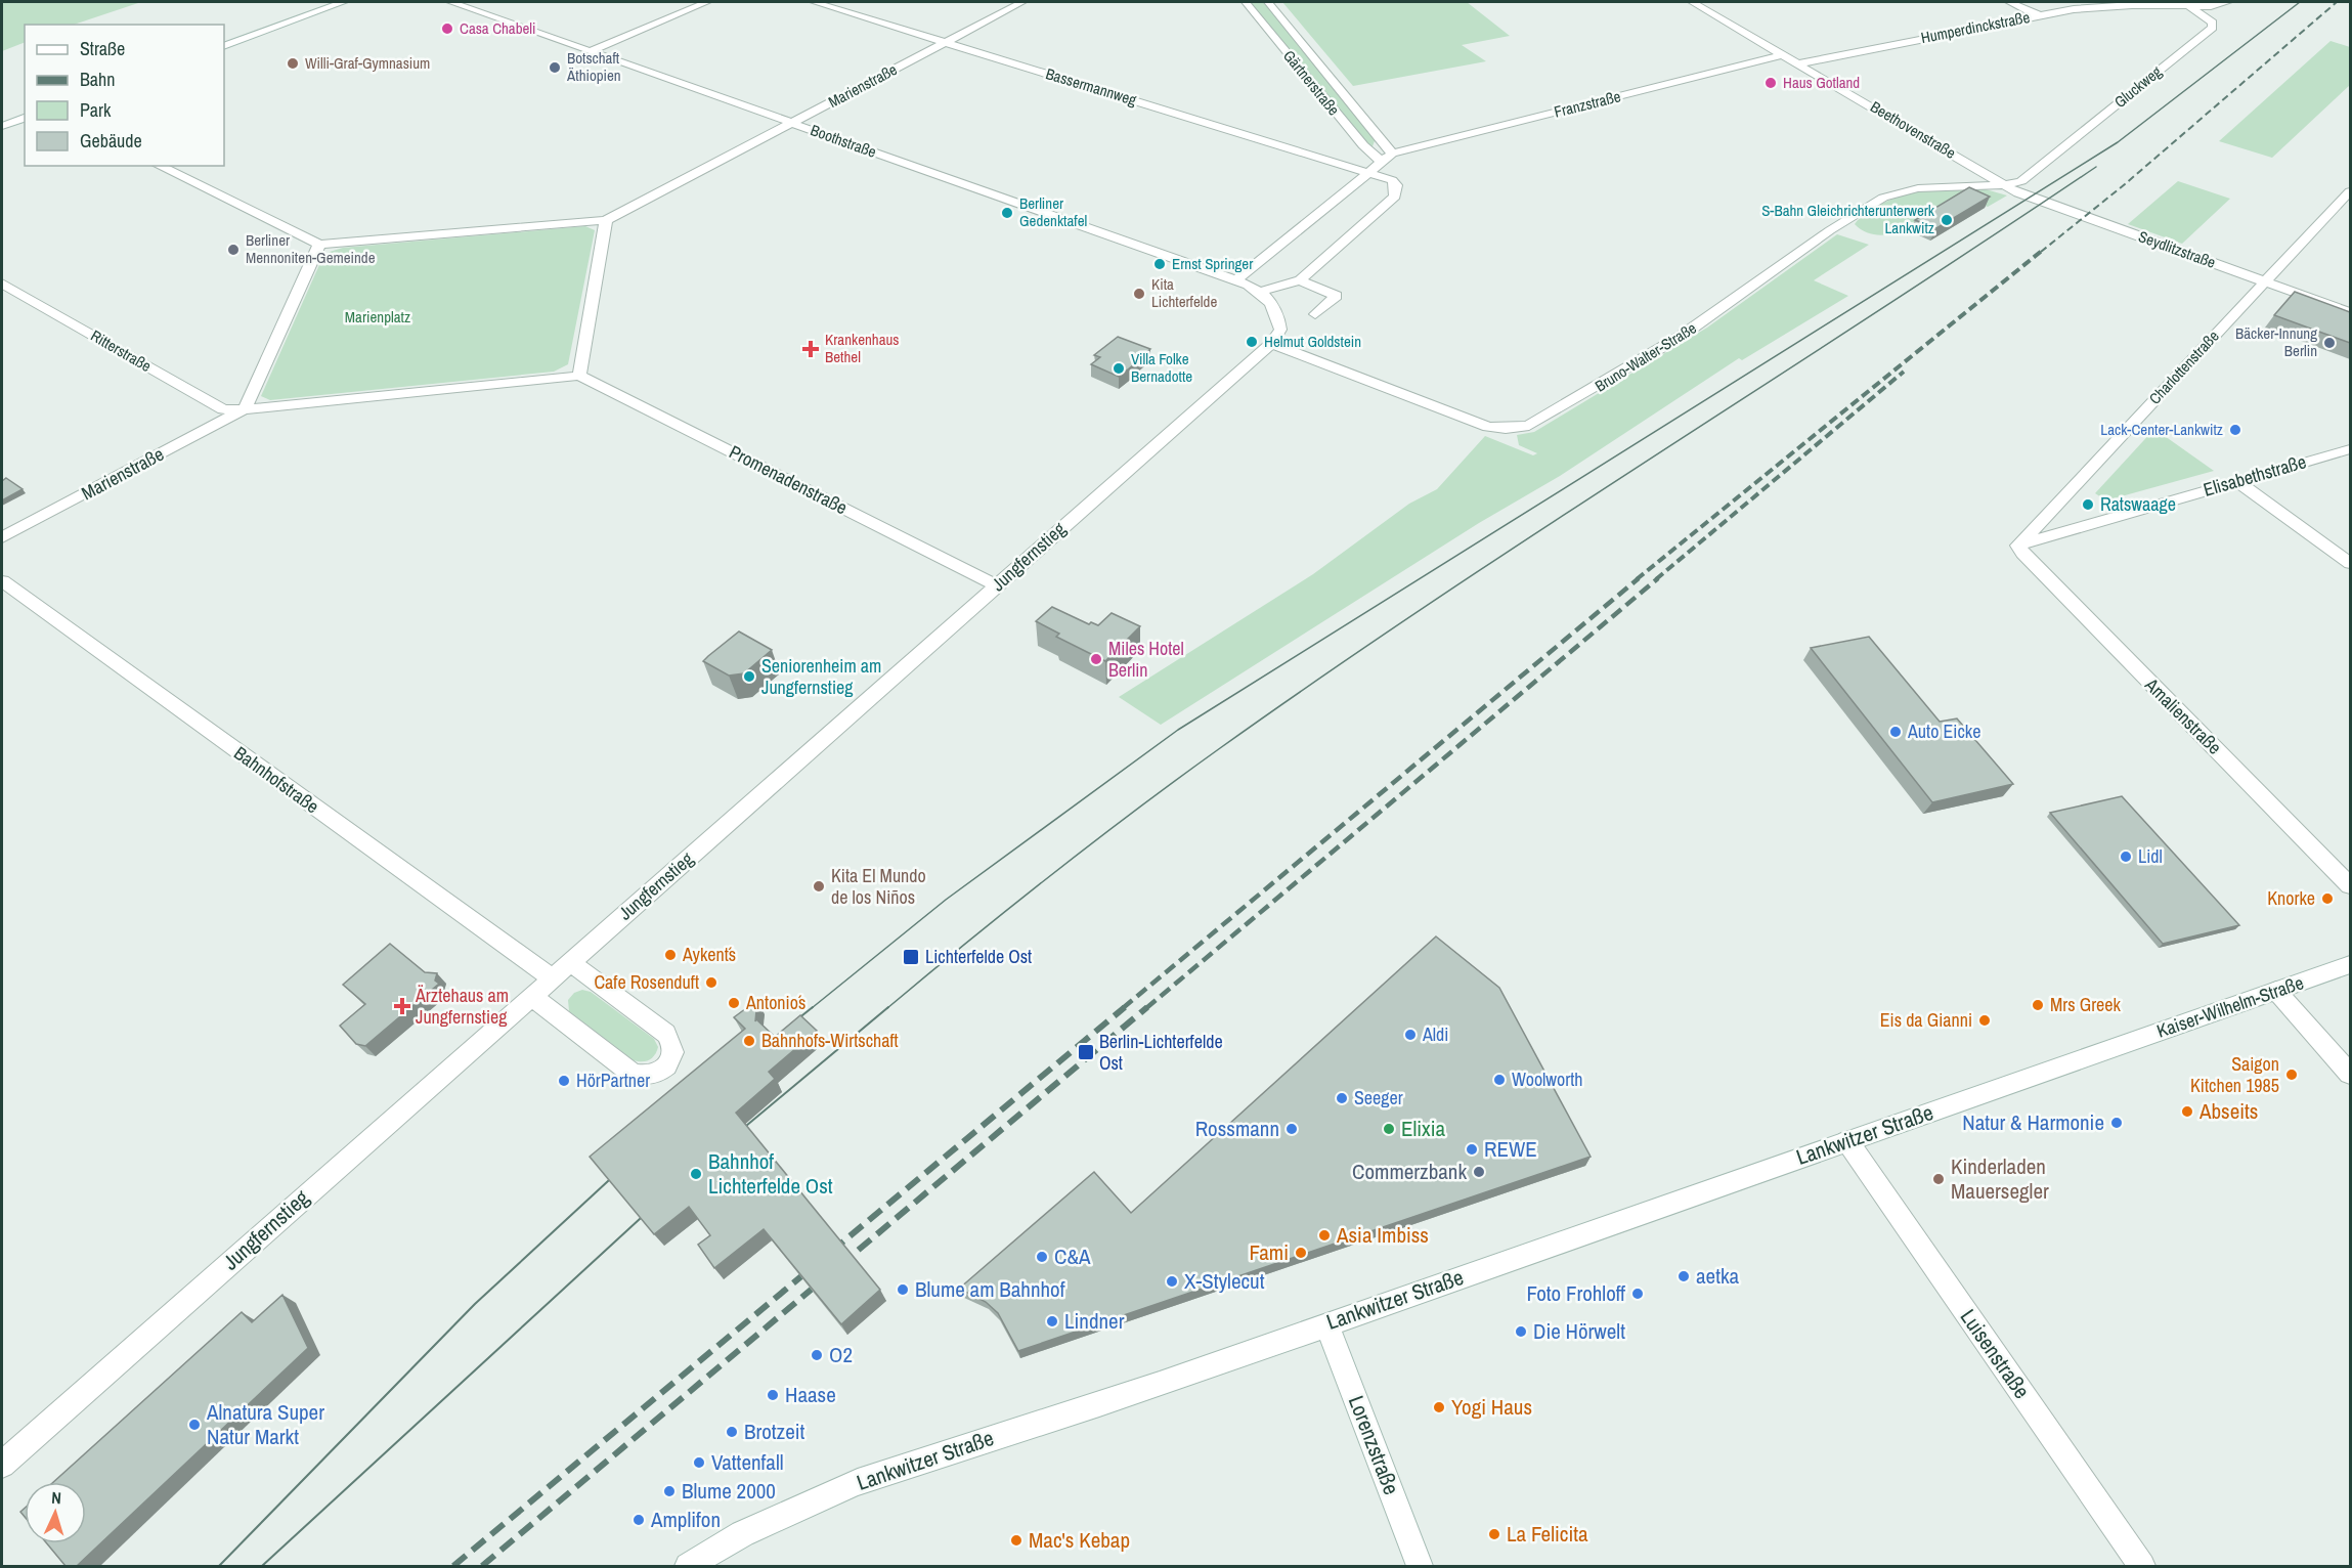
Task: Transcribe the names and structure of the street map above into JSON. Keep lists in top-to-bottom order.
{
  "streets": {
    "street": [
      "Humperdinckstraße",
      "Gärtnerstraße",
      "Marienstraße",
      "Bassermannweg",
      "Gluckweg",
      "Franzstraße",
      "Beethovenstraße",
      "Boothstraße",
      "Seydlitzstraße",
      "Ritterstraße",
      "Bruno-Walter-Straße",
      "Charlottenstraße",
      "Elisabethstraße",
      "Promenadenstraße",
      "Jungfernstieg",
      "Amalienstraße",
      "Bahnhofstraße",
      "Kaiser-Wilhelm-Straße",
      "Lankwitzer Straße",
      "Luisenstraße",
      "Lorenzstraße"
    ]
  },
  "crossings": [
    ["Humperdinckstraße", "Gluckweg"],
    ["Humperdinckstraße", "Beethovenstraße"],
    ["Gärtnerstraße", "Franzstraße"],
    ["Marienstraße", "Bassermannweg"],
    ["Marienstraße", "Boothstraße"],
    ["Marienstraße", "Ritterstraße"],
    ["Gluckweg", "Beethovenstraße"],
    ["Gluckweg", "Seydlitzstraße"],
    ["Gluckweg", "Bruno-Walter-Straße"],
    ["Franzstraße", "Beethovenstraße"],
    ["Beethovenstraße", "Seydlitzstraße"],
    ["Beethovenstraße", "Bruno-Walter-Straße"],
    ["Seydlitzstraße", "Bruno-Walter-Straße"],
    ["Seydlitzstraße", "Charlottenstraße"],
    ["Bruno-Walter-Straße", "Jungfernstieg"],
    ["Charlottenstraße", "Elisabethstraße"],
    ["Charlottenstraße", "Amalienstraße"],
    ["Elisabethstraße", "Amalienstraße"],
    ["Promenadenstraße", "Jungfernstieg"],
    ["Jungfernstieg", "Bahnhofstraße"],
    ["Kaiser-Wilhelm-Straße", "Lankwitzer Straße"],
    ["Lankwitzer Straße", "Luisenstraße"],
    ["Lankwitzer Straße", "Lorenzstraße"]
  ],
  "parks": ["Marienplatz"],
  "places": {
    "other": [
      "Casa Chabeli",
      "Willi-Graf-Gymnasium",
      "Botschaft Äthiopien",
      "Haus Gotland",
      "Berliner Gedenktafel",
      "S-Bahn Gleichrichterunterwerk Lankwitz",
      "Berliner Mennoniten-Gemeinde",
      "Ernst Springer",
      "Kita Lichterfelde",
      "Helmut Goldstein",
      "Bäcker-Innung Berlin",
      "Villa Folke Bernadotte",
      "Lack-Center-Lankwitz",
      "Ratswaage",
      "Miles Hotel Berlin",
      "Seniorenheim am Jungfernstieg",
      "Auto Eicke",
      "Lidl",
      "Kita El Mundo de los Niños",
      "Knorke",
      "Aykent´s",
      "Cafe Rosenduft",
      "Antonio´s",
      "Mrs Greek",
      "Eis da Gianni",
      "Aldi",
      "Bahnhofs-Wirtschaft",
      "Saigon Kitchen 1985",
      "Woolworth",
      "HörPartner",
      "Seeger",
      "Abseits",
      "Natur & Harmonie",
      "Rossmann",
      "Elixia",
      "REWE",
      "Commerzbank",
      "Bahnhof Lichterfelde Ost",
      "Kinderladen Mauersegler",
      "Asia Imbiss",
      "Fami",
      "C&A",
      "aetka",
      "X-Stylecut",
      "Blume am Bahnhof",
      "Foto Frohloff",
      "Lindner",
      "Die Hörwelt",
      "O2",
      "Haase",
      "Yogi Haus",
      "Alnatura Super Natur Markt",
      "Brotzeit",
      "Vattenfall",
      "Blume 2000",
      "Amplifon",
      "La Felicita",
      "Mac's Kebap"
    ],
    "health": ["Krankenhaus Bethel", "Ärztehaus am Jungfernstieg"],
    "transit": ["Lichterfelde Ost", "Berlin-Lichterfelde Ost"]
  },
  "legend": [
    "Straße",
    "Bahn",
    "Park",
    "Gebäude"
  ],
  "north": "top"
}
